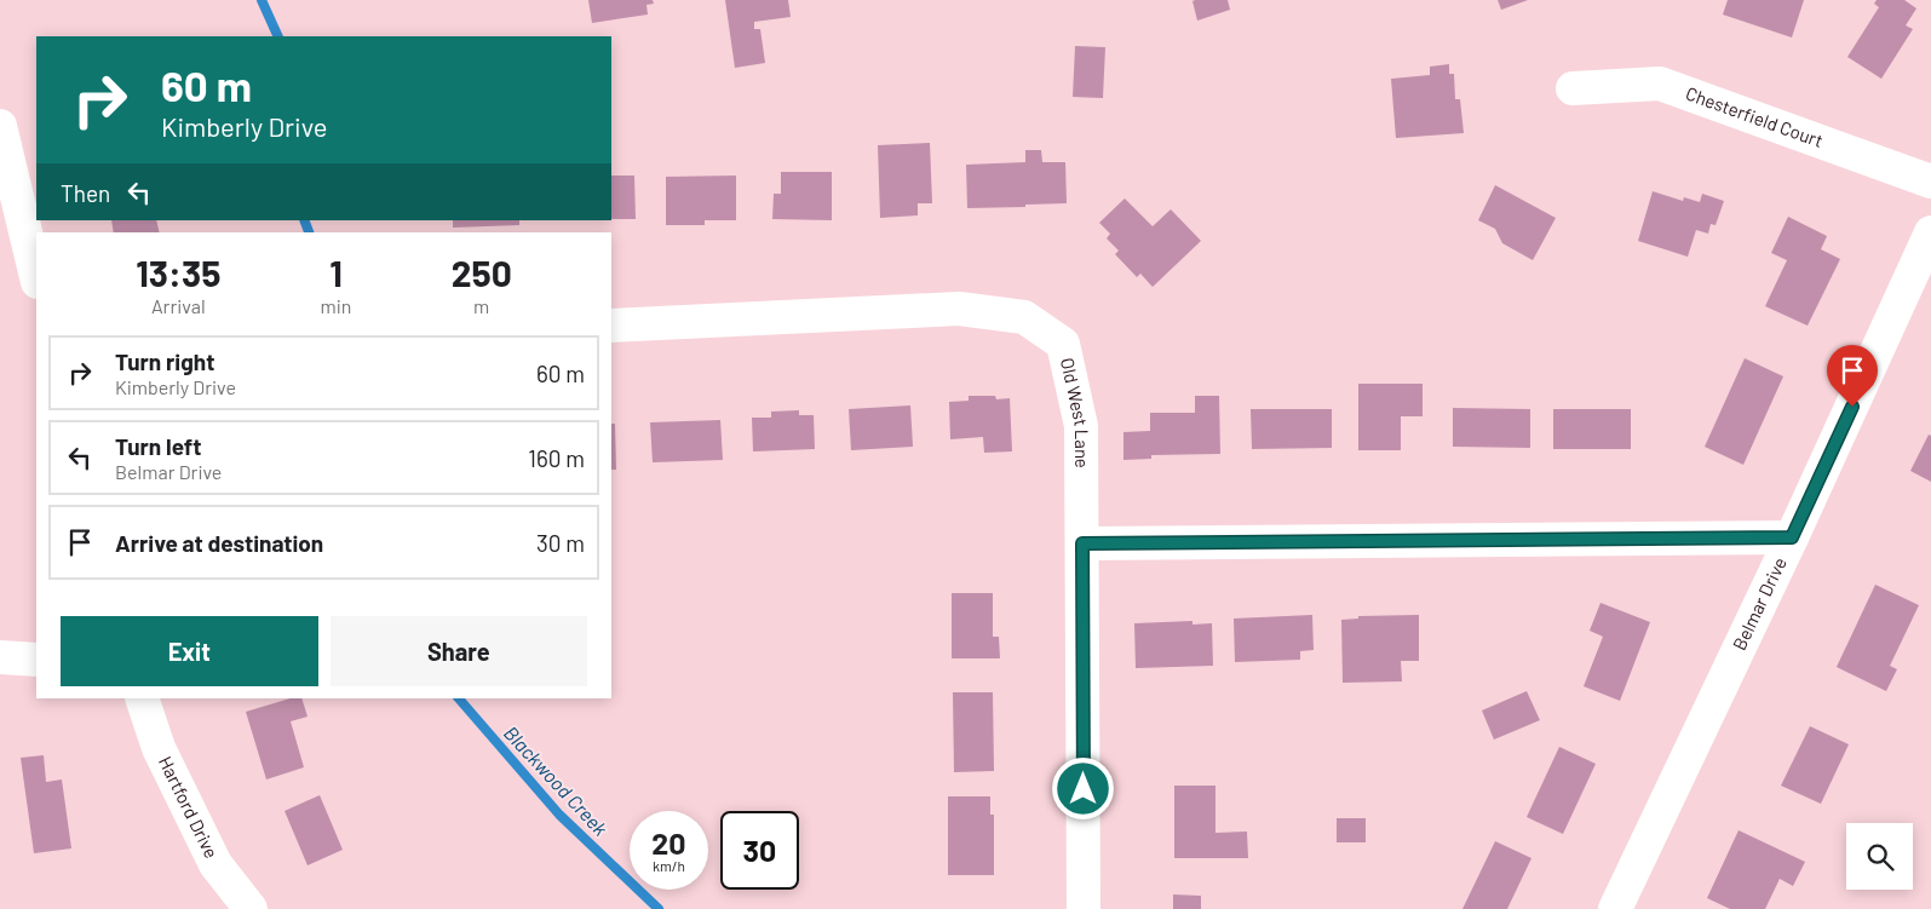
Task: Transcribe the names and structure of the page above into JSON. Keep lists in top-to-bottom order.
{
  "streets": {
    "street": [
      "Chesterfield Court",
      "Old West Lane",
      "Belmar Drive",
      "Hartford Drive"
    ]
  },
  "water": ["Blackwood Creek"],
  "page": {
    "turn": ["60 m", "Kimberly Drive"],
    "then": "Then",
    "eta": [
      "13:35",
      "Arrival",
      "1",
      "min",
      "250",
      "m"
    ],
    "list": [
      {
        "name": "Turn right",
        "note": "Kimberly Drive",
        "value": "60 m"
      },
      {
        "name": "Turn left",
        "note": "Belmar Drive",
        "value": "160 m"
      },
      {
        "name": "Arrive at destination",
        "value": "30 m"
      }
    ],
    "buttons": ["Exit", "Share"],
    "speed": "20 km/h",
    "limit": "30"
  }
}
